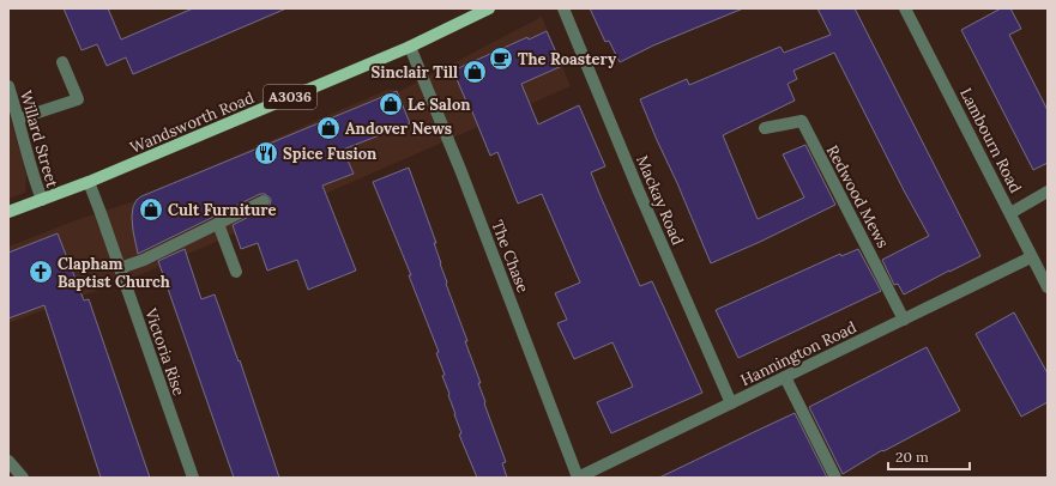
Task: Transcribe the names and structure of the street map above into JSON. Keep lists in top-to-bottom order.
{
  "streets": {
    "main road": ["A3036", "Wandsworth Road"],
    "street": [
      "Willard Street",
      "Lambourn Road",
      "Redwood Mews",
      "Mackay Road",
      "The Chase",
      "Victoria Rise",
      "Hannington Road"
    ]
  },
  "crossings": [
    ["Wandsworth Road", "Willard Street"],
    ["Wandsworth Road", "The Chase"],
    ["Wandsworth Road", "Victoria Rise"],
    ["Lambourn Road", "Hannington Road"],
    ["Redwood Mews", "Hannington Road"],
    ["Mackay Road", "Hannington Road"],
    ["The Chase", "Hannington Road"]
  ],
  "places": {
    "cafe": ["The Roastery"],
    "shop": [
      "Sinclair Till",
      "Le Salon",
      "Andover News",
      "Cult Furniture"
    ],
    "restaurant": ["Spice Fusion"],
    "church": ["Clapham Baptist Church"]
  },
  "scale_bar": "20 m"
}
